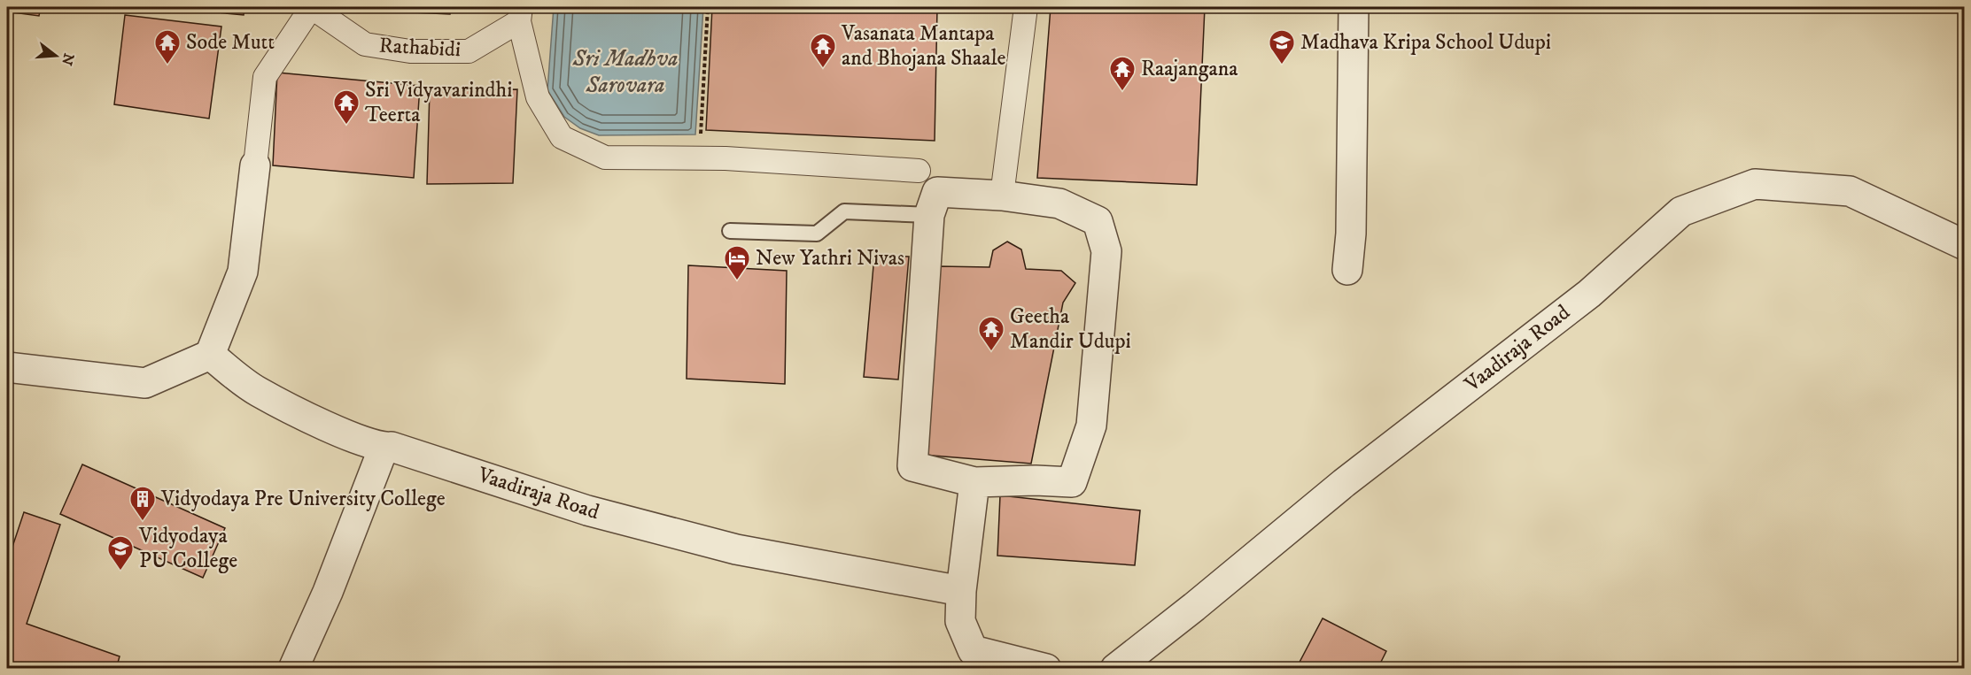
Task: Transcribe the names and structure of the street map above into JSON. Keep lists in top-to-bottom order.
{
  "streets": {
    "street": ["Rathabidi", "Vaadiraja Road"]
  },
  "water": ["Sri Madhva Sarovara"],
  "places": {
    "temple": [
      "Sode Mutt",
      "Vasanata Mantapa and Bhojana Shaale",
      "Raajangana",
      "Sri Vidyavarindhi Teerta",
      "Geetha Mandir Udupi"
    ],
    "school or university": ["Madhava Kripa School Udupi", "Vidyodaya PU College"],
    "hotel": ["New Yathri Nivas"],
    "building": ["Vidyodaya Pre University College"]
  },
  "north": "right"
}
